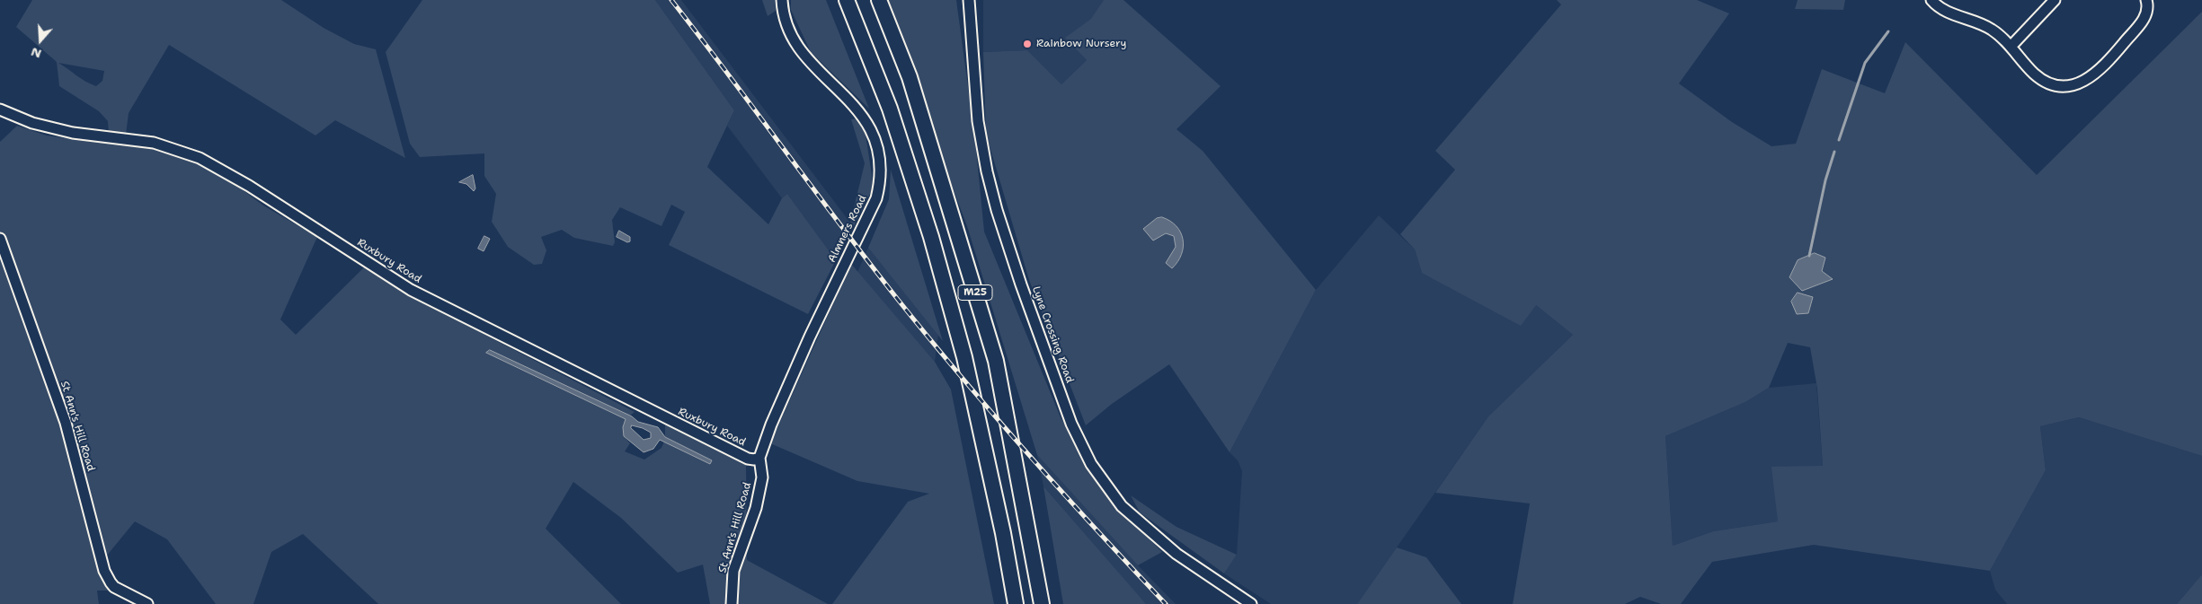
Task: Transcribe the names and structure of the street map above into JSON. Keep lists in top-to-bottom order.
{
  "streets": {
    "highway": ["M25"],
    "street": [
      "Almners Road",
      "Ruxbury Road",
      "Lyne Crossing Road",
      "St Ann's Hill Road"
    ]
  },
  "crossings": [
    ["Almners Road", "Ruxbury Road"],
    ["Almners Road", "St Ann's Hill Road"],
    ["Ruxbury Road", "St Ann's Hill Road"]
  ],
  "places": ["Rainbow Nursery"],
  "north": "bottom"
}
